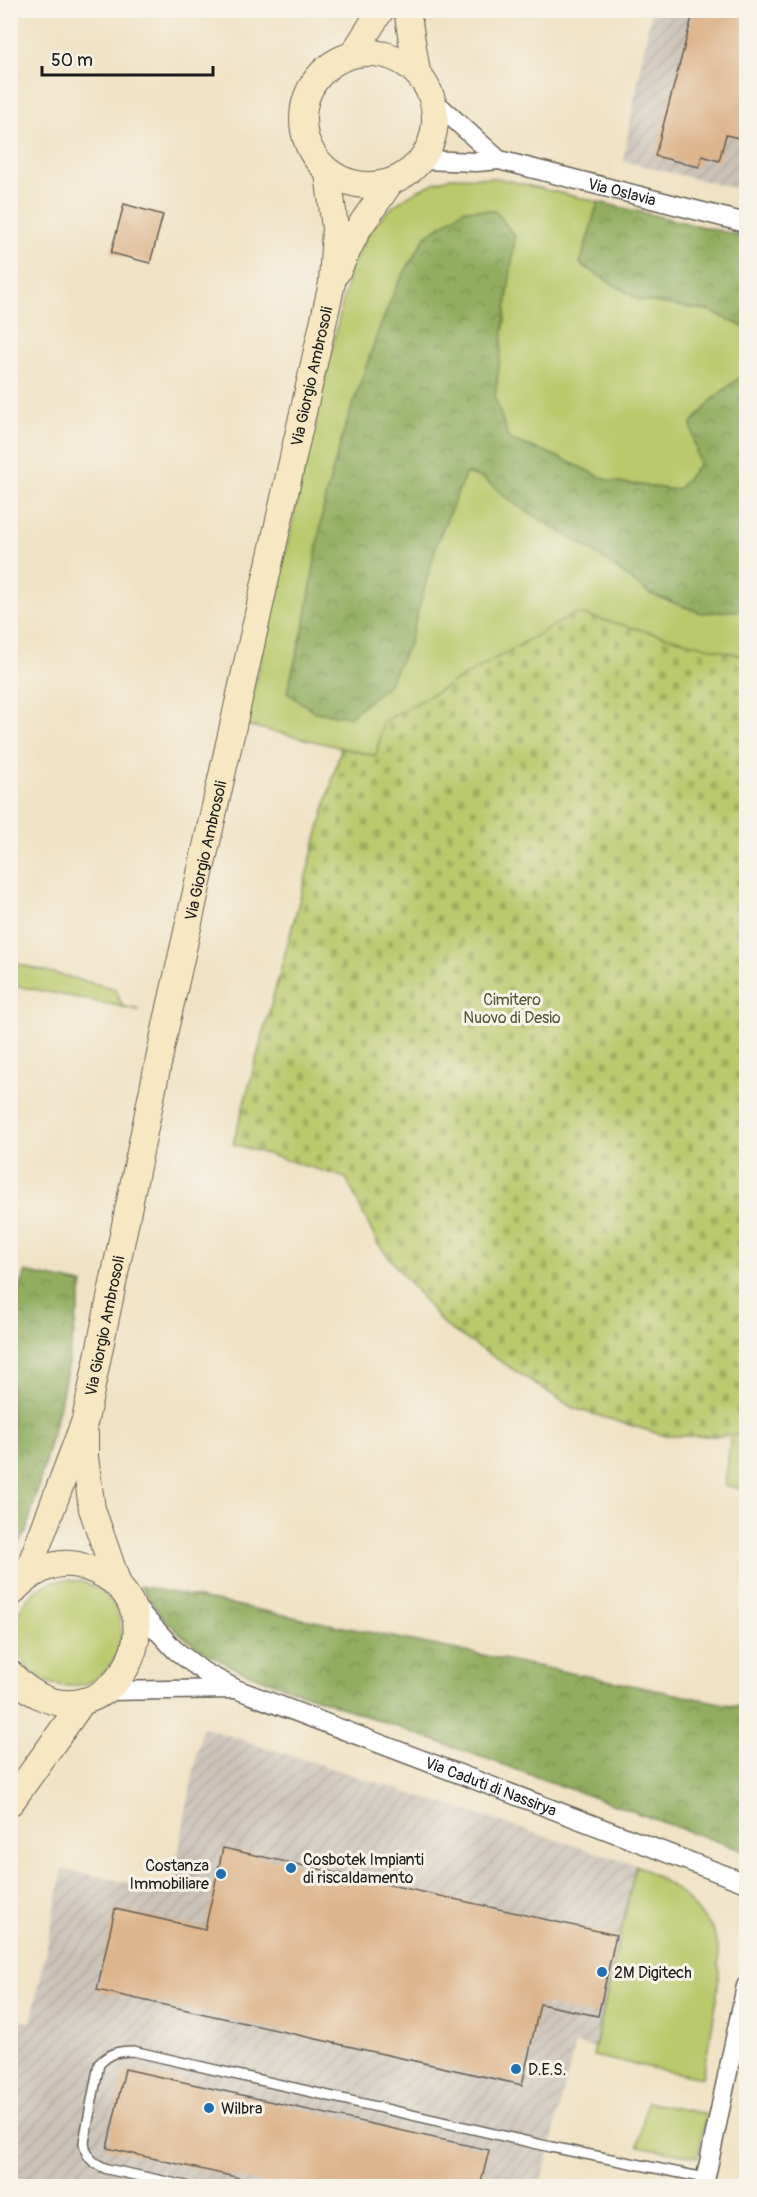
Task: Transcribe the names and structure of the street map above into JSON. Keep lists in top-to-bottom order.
{
  "streets": {
    "main road": ["Via Giorgio Ambrosoli"],
    "street": ["Via Oslavia", "Via Caduti di Nassirya"]
  },
  "crossings": [
    ["Via Oslavia", "Via Giorgio Ambrosoli"],
    ["Via Giorgio Ambrosoli", "Via Caduti di Nassirya"]
  ],
  "parks": ["Cimitero Nuovo di Desio"],
  "places": [
    "Cosbotek Impianti di riscaldamento",
    "Costanza Immobiliare",
    "2M Digitech",
    "D.E.S.",
    "Wilbra"
  ],
  "scale_bar": "50 m"
}
